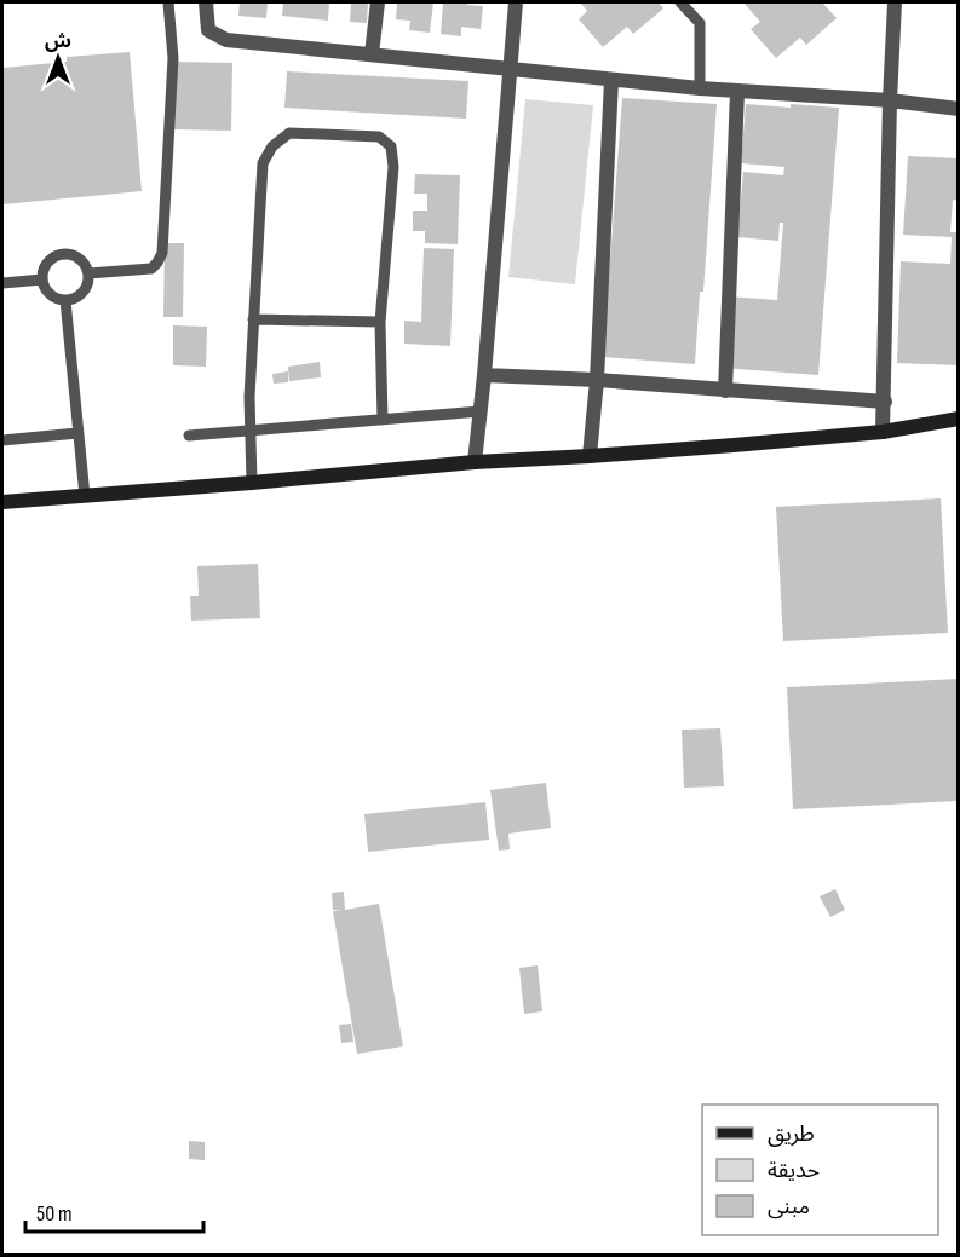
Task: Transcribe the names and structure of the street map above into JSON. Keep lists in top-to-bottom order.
{
  "legend": ["طريق", "حديقة", "مبنى"],
  "scale_bar": "50 m",
  "north": "top"
}
